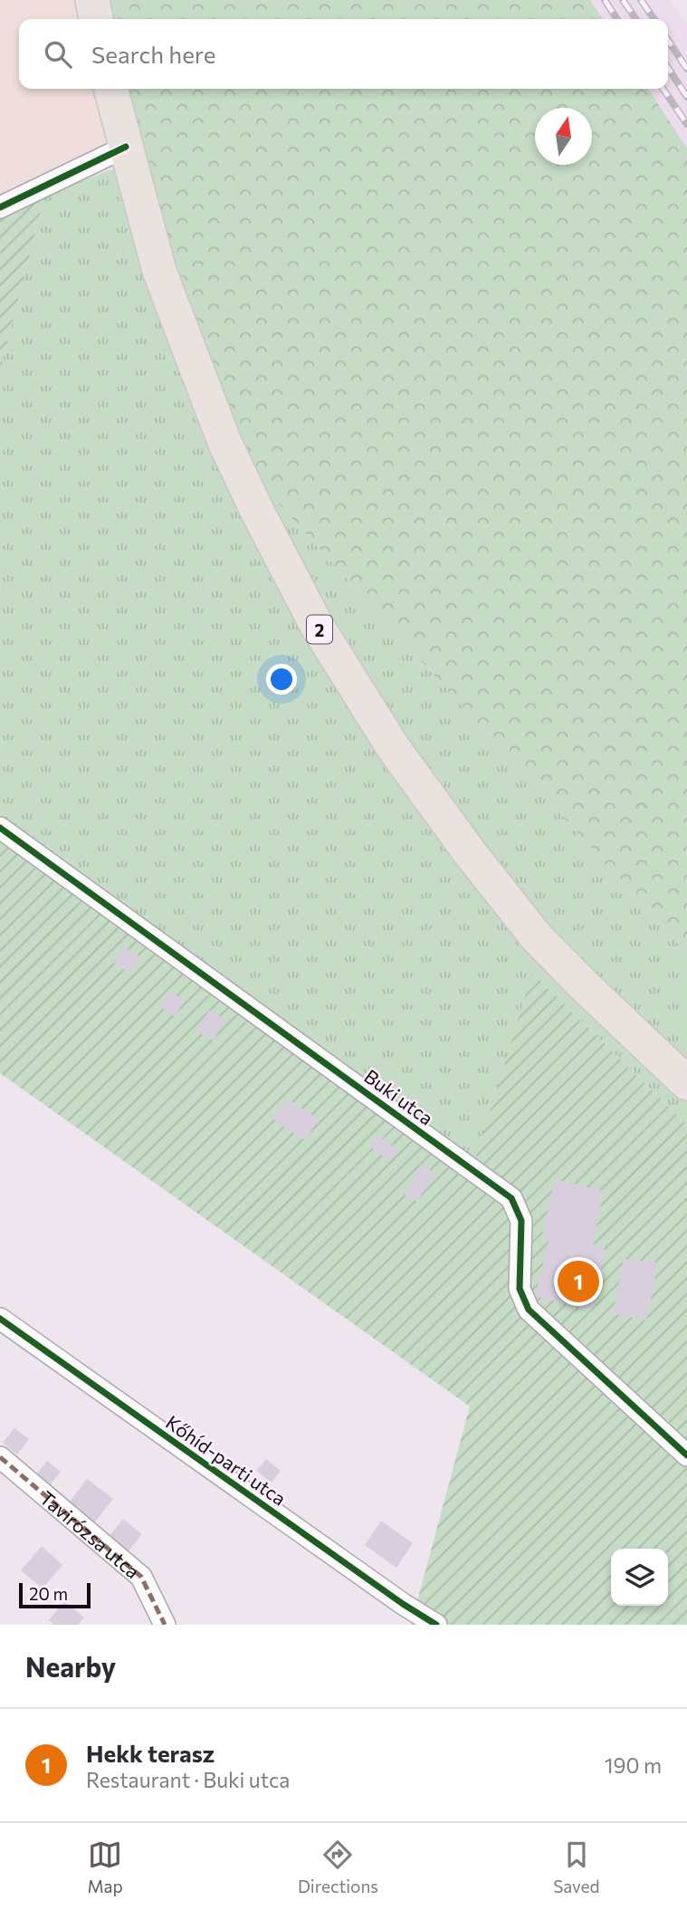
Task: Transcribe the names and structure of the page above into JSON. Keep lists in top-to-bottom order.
{
  "streets": {
    "main road": ["2"],
    "street": ["Buki utca", "Kőhíd-parti utca", "Tavirózsa utca"]
  },
  "scale_bar": "20 m",
  "north": "top",
  "page": {
    "search": "Search here",
    "pins": "1",
    "scale": "20 m",
    "heading": "Nearby",
    "list": [
      {
        "mark": "1",
        "name": "Hekk terasz",
        "note": "Restaurant · Buki utca",
        "value": "190 m"
      }
    ],
    "nav": ["Map", "Directions", "Saved"]
  }
}
